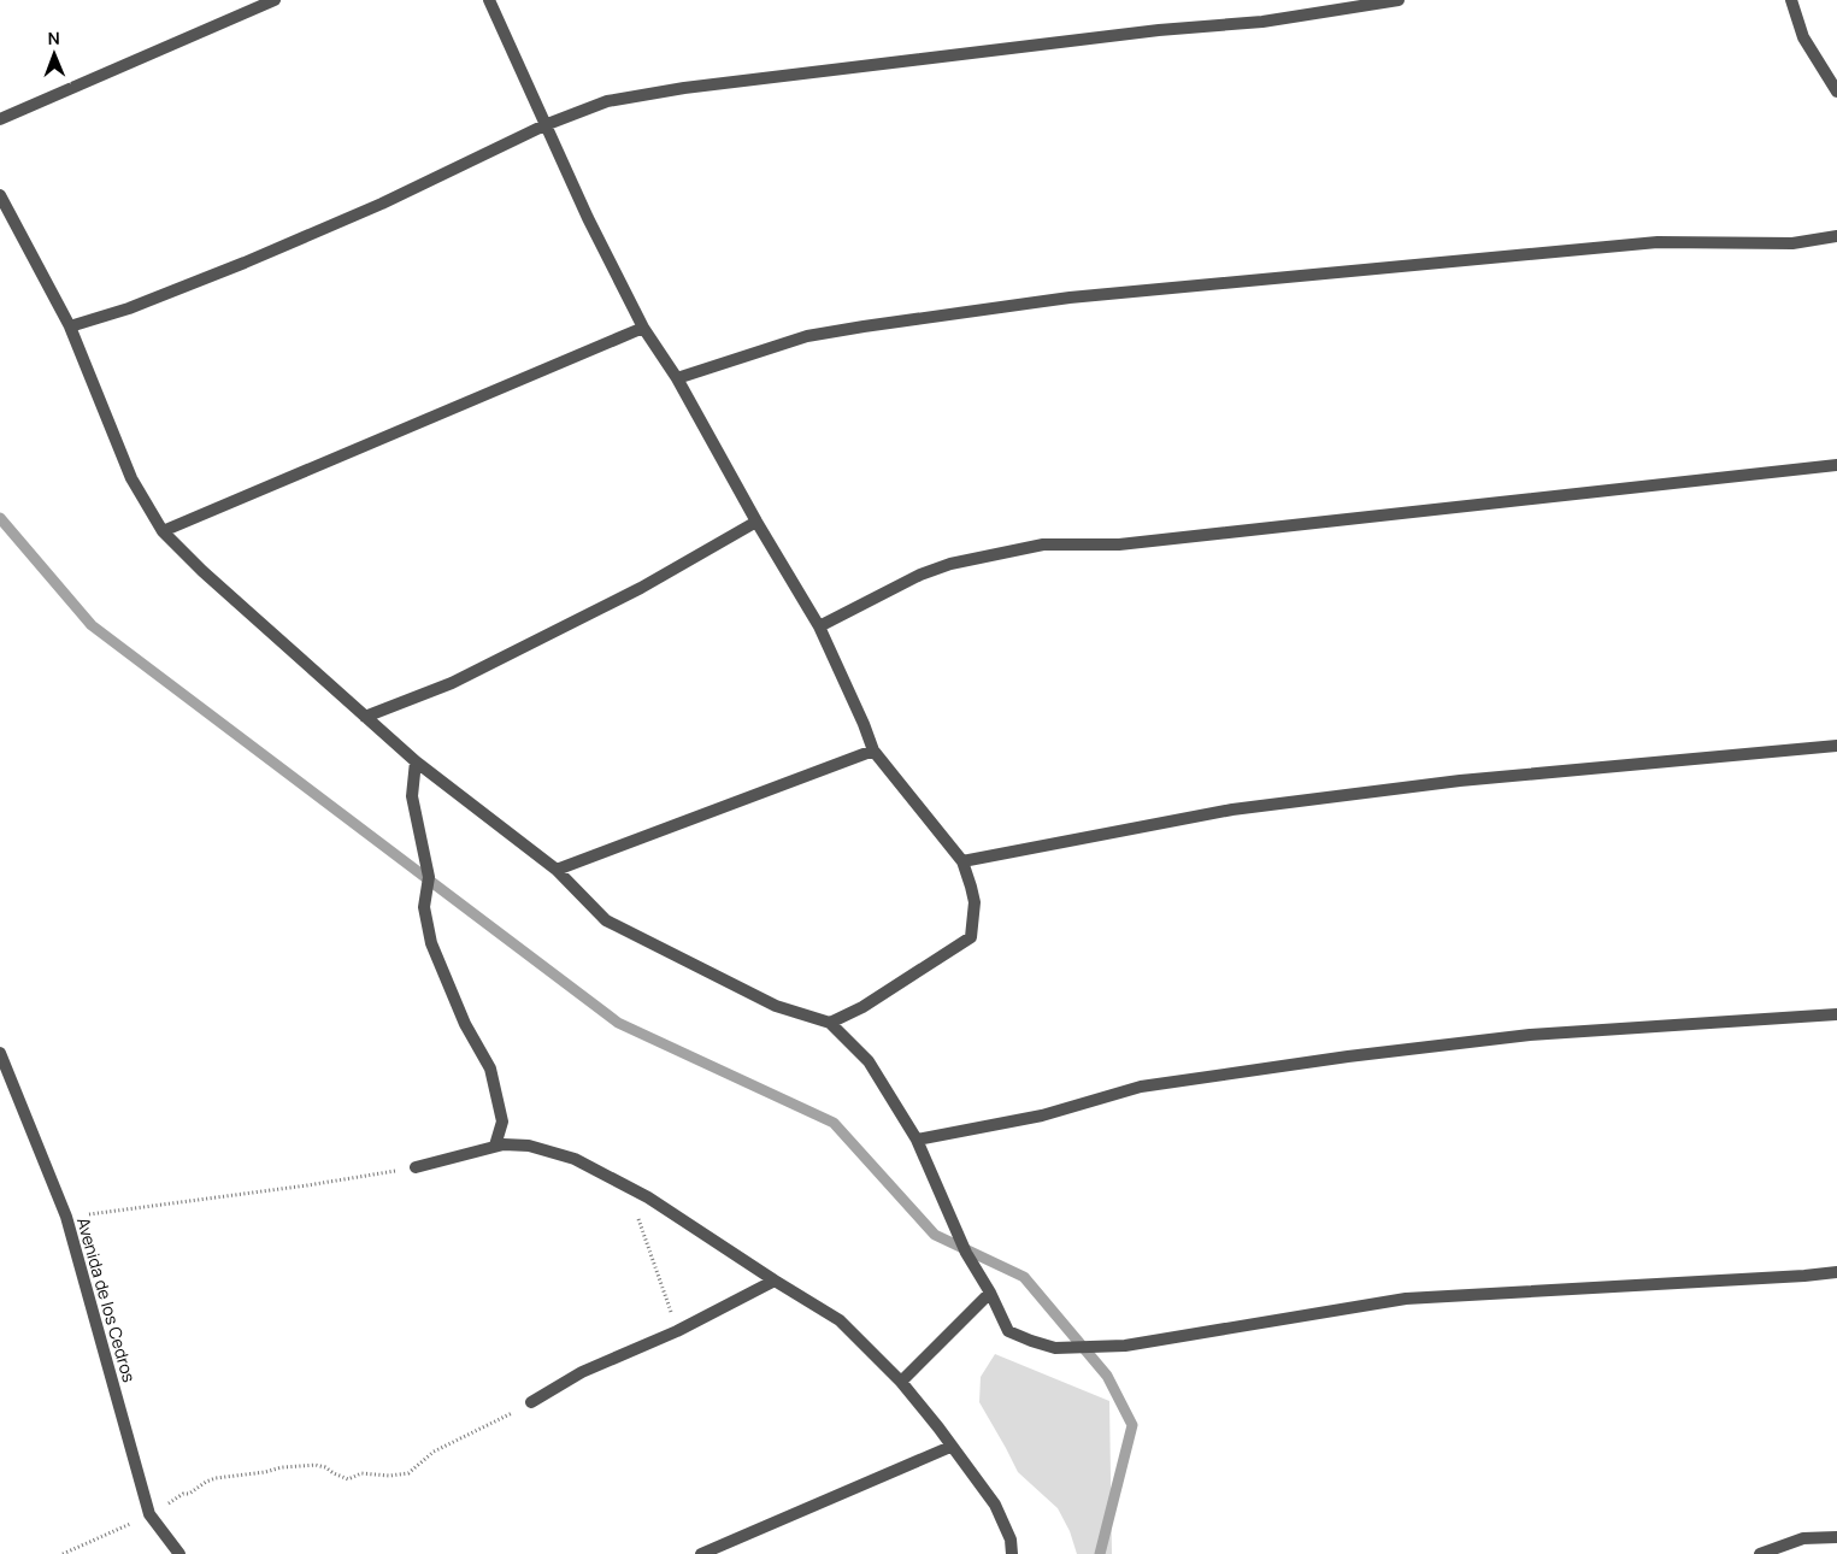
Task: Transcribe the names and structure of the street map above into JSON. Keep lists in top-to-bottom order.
{
  "streets": {
    "street": ["Avenida de los Cedros"]
  },
  "north": "top"
}
